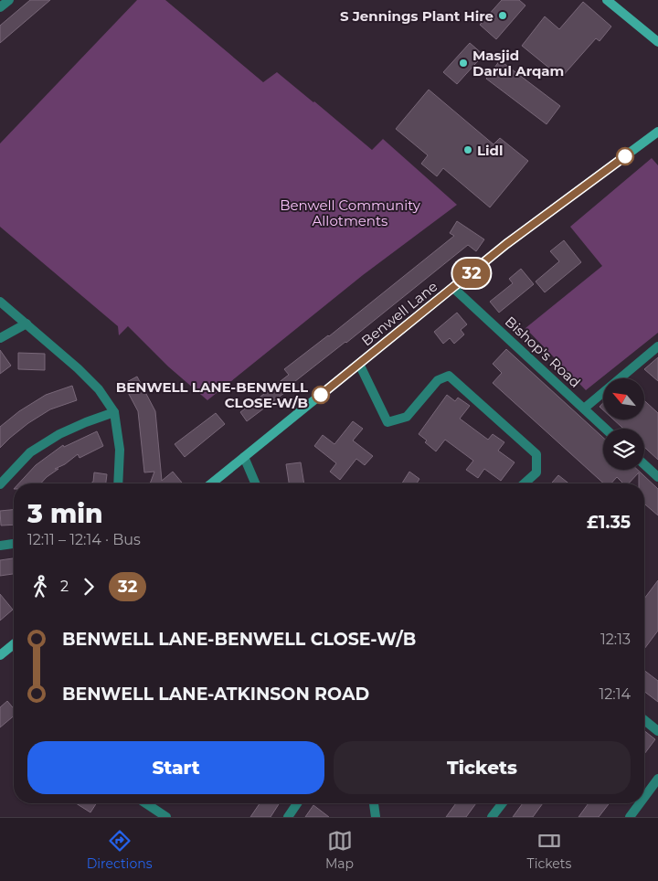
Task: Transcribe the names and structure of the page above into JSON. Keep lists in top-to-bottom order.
{
  "streets": {
    "main road": ["Benwell Lane"],
    "street": ["Bishop's Road"]
  },
  "crossings": [
    ["Benwell Lane", "Bishop's Road"]
  ],
  "parks": ["Benwell Community Allotments"],
  "places": [
    "S Jennings Plant Hire",
    "Masjid Darul Arqam",
    "Lidl",
    "BENWELL LANE-BENWELL CLOSE-W/B"
  ],
  "lines": ["bus line 32"],
  "north": "top left",
  "page": {
    "on_map": "32",
    "heading": ["3 min", "12:11 – 12:14 · Bus", "£1.35"],
    "legs": ["2", "32"],
    "list": [
      {
        "name": "BENWELL LANE-BENWELL CLOSE-W/B",
        "value": "12:13"
      },
      {
        "name": "BENWELL LANE-ATKINSON ROAD",
        "value": "12:14"
      }
    ],
    "buttons": ["Start", "Tickets"],
    "tabs": ["Directions", "Map", "Tickets"]
  }
}
